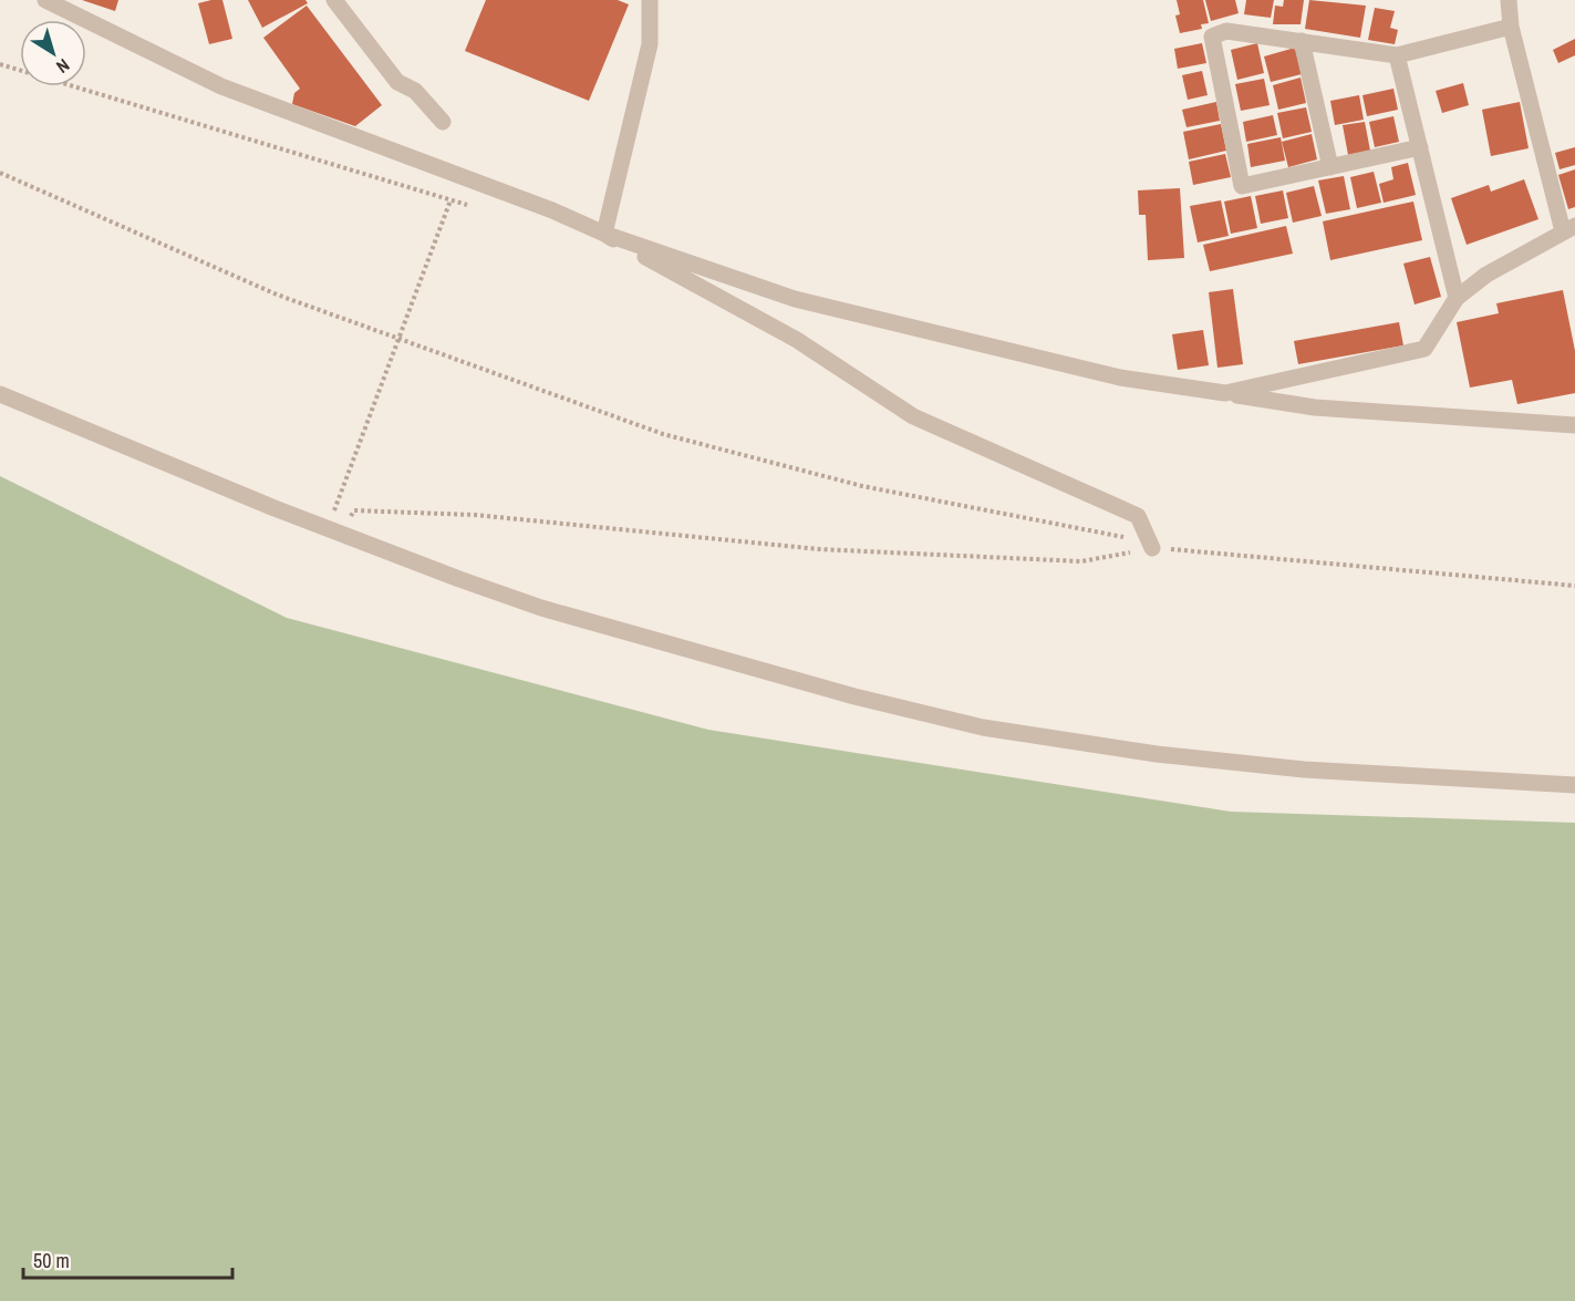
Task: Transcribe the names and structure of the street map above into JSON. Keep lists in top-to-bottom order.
{
  "scale_bar": "50 m",
  "north": "bottom right"
}
